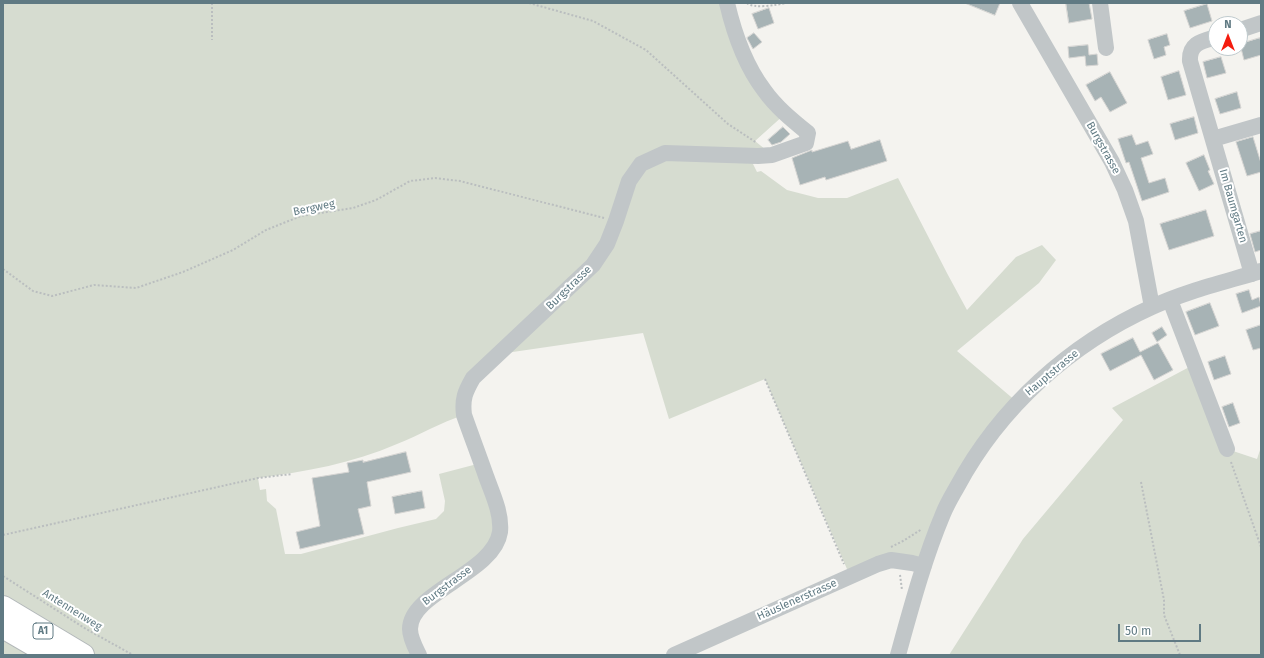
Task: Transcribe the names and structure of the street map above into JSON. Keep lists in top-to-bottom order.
{
  "streets": {
    "highway": ["A1"],
    "street": [
      "Burgstrasse",
      "Im Baumgarten",
      "Hauptstrasse",
      "Häuslenerstrasse"
    ],
    "path": ["Bergweg", "Antennenweg"]
  },
  "crossings": [
    ["Burgstrasse", "Bergweg"],
    ["Burgstrasse", "Hauptstrasse"],
    ["Im Baumgarten", "Hauptstrasse"],
    ["Hauptstrasse", "Häuslenerstrasse"]
  ],
  "scale_bar": "50 m",
  "north": "top"
}
